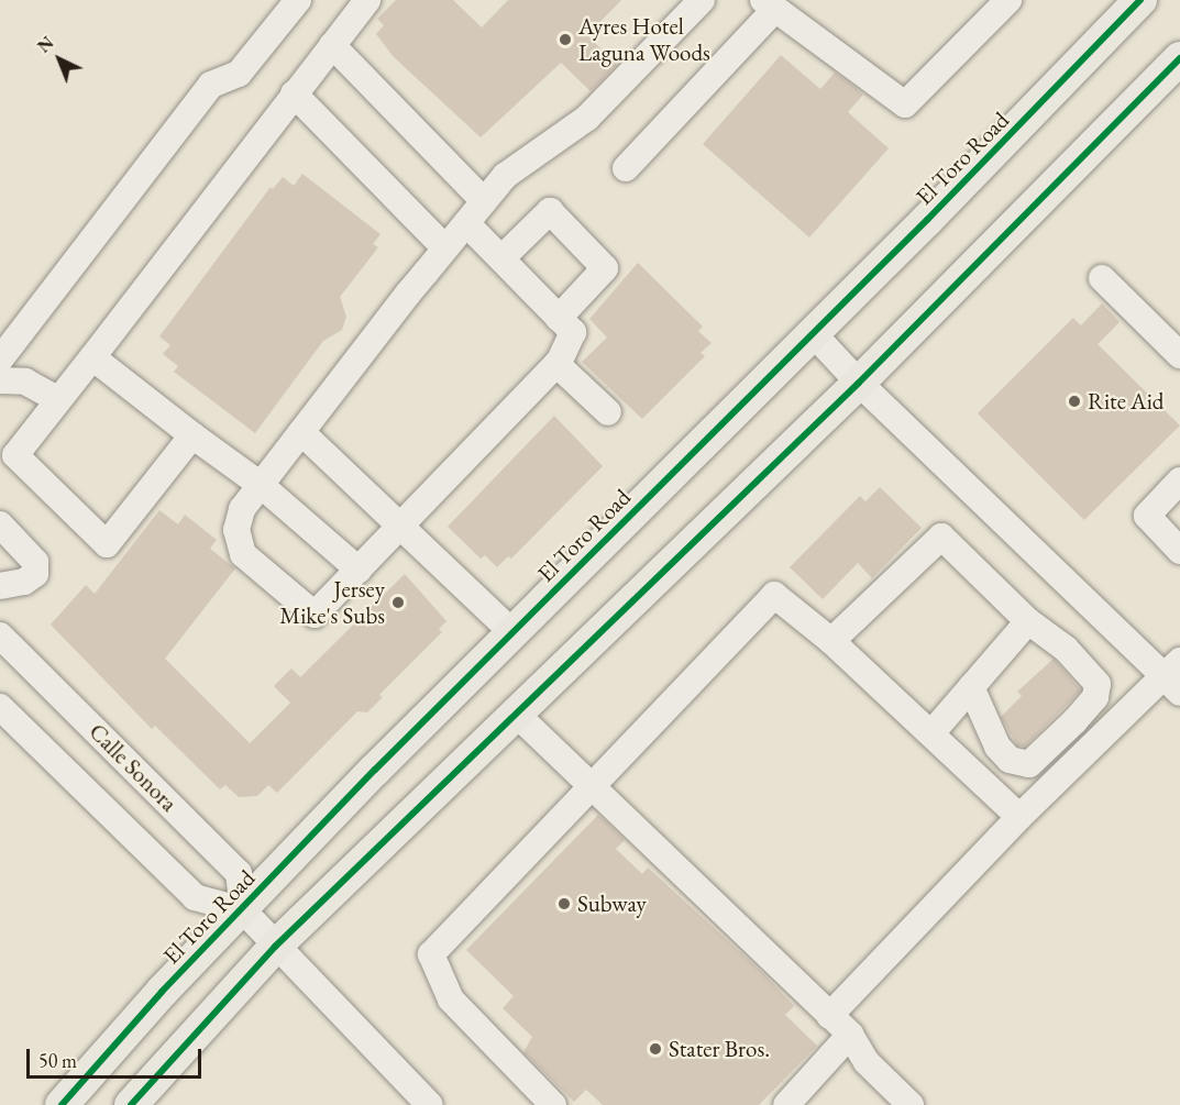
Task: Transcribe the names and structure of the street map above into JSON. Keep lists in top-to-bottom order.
{
  "streets": {
    "main road": ["El Toro Road"],
    "street": ["Calle Sonora"]
  },
  "crossings": [
    ["El Toro Road", "Calle Sonora"]
  ],
  "places": [
    "Ayres Hotel Laguna Woods",
    "Rite Aid",
    "Jersey Mike's Subs",
    "Subway",
    "Stater Bros."
  ],
  "scale_bar": "50 m",
  "north": "top left"
}
